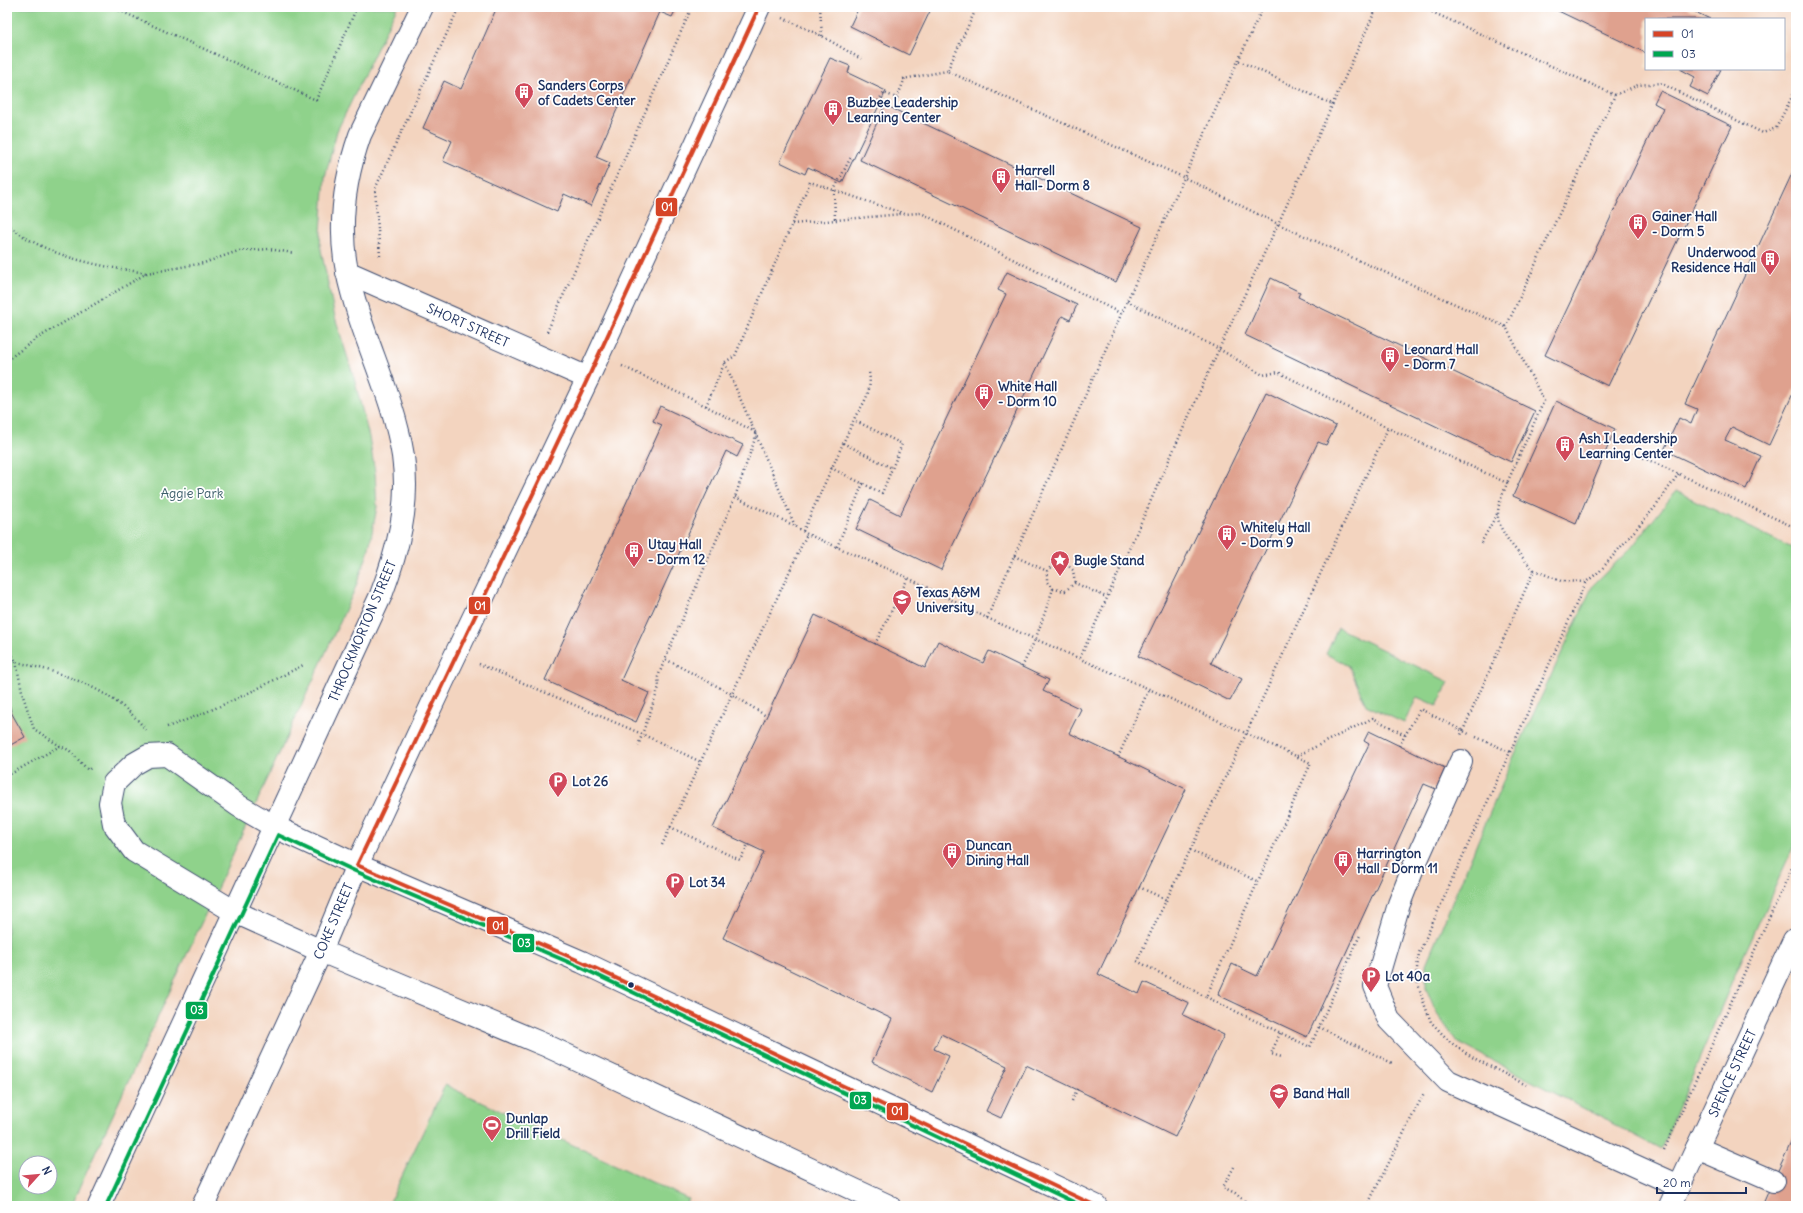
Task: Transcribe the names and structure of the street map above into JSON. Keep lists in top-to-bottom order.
{
  "streets": {
    "street": [
      "SHORT STREET",
      "THROCKMORTON STREET",
      "COKE STREET",
      "SPENCE STREET"
    ]
  },
  "crossings": [
    ["SHORT STREET", "THROCKMORTON STREET"],
    ["SHORT STREET", "COKE STREET"]
  ],
  "parks": ["Aggie Park"],
  "places": {
    "building": [
      "Sanders Corps of Cadets Center",
      "Buzbee Leadership Learning Center",
      "Harrell Hall- Dorm 8",
      "Gainer Hall - Dorm 5",
      "Underwood Residence Hall",
      "Leonard Hall - Dorm 7",
      "White Hall - Dorm 10",
      "Ash I Leadership Learning Center",
      "Whitely Hall - Dorm 9",
      "Utay Hall - Dorm 12",
      "Duncan Dining Hall",
      "Harrington Hall - Dorm 11"
    ],
    "place": ["Bugle Stand"],
    "school or university": ["Texas A&M University", "Band Hall"],
    "parking": ["Lot 26", "Lot 34", "Lot 40a"],
    "sports": ["Dunlap Drill Field"]
  },
  "lines": ["transit line 01", "transit line 03"],
  "legend": ["01", "03"],
  "scale_bar": "20 m",
  "north": "top right"
}
